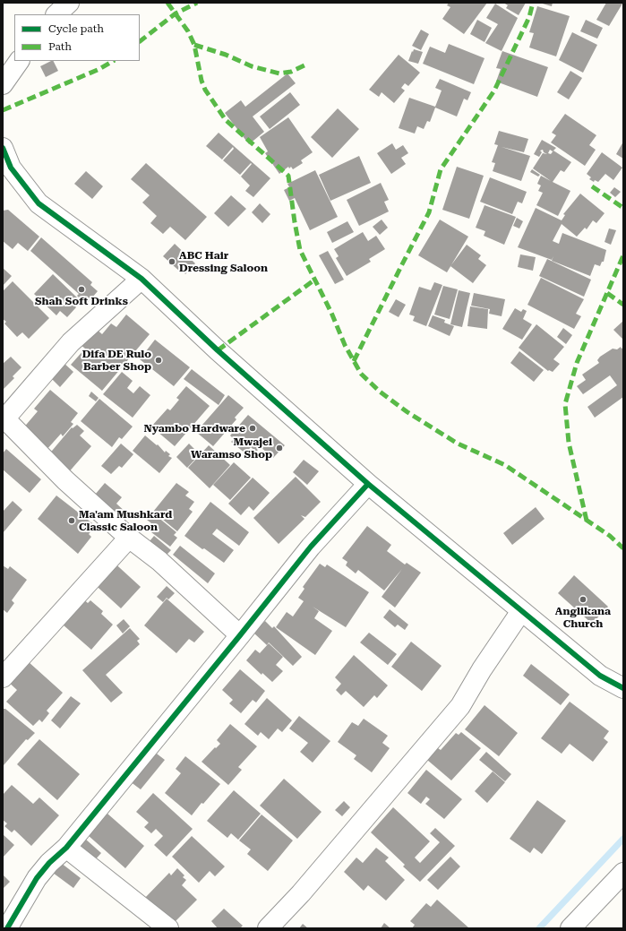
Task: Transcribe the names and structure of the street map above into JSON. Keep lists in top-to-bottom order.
{
  "places": [
    "ABC Hair Dressing Saloon",
    "Shah Soft Drinks",
    "Difa DE Rulo Barber Shop",
    "Nyambo Hardware",
    "Mwajei Waramso Shop",
    "Ma'am Mushkard Classic Saloon",
    "Anglikana Church"
  ],
  "legend": ["Cycle path", "Path"]
}
